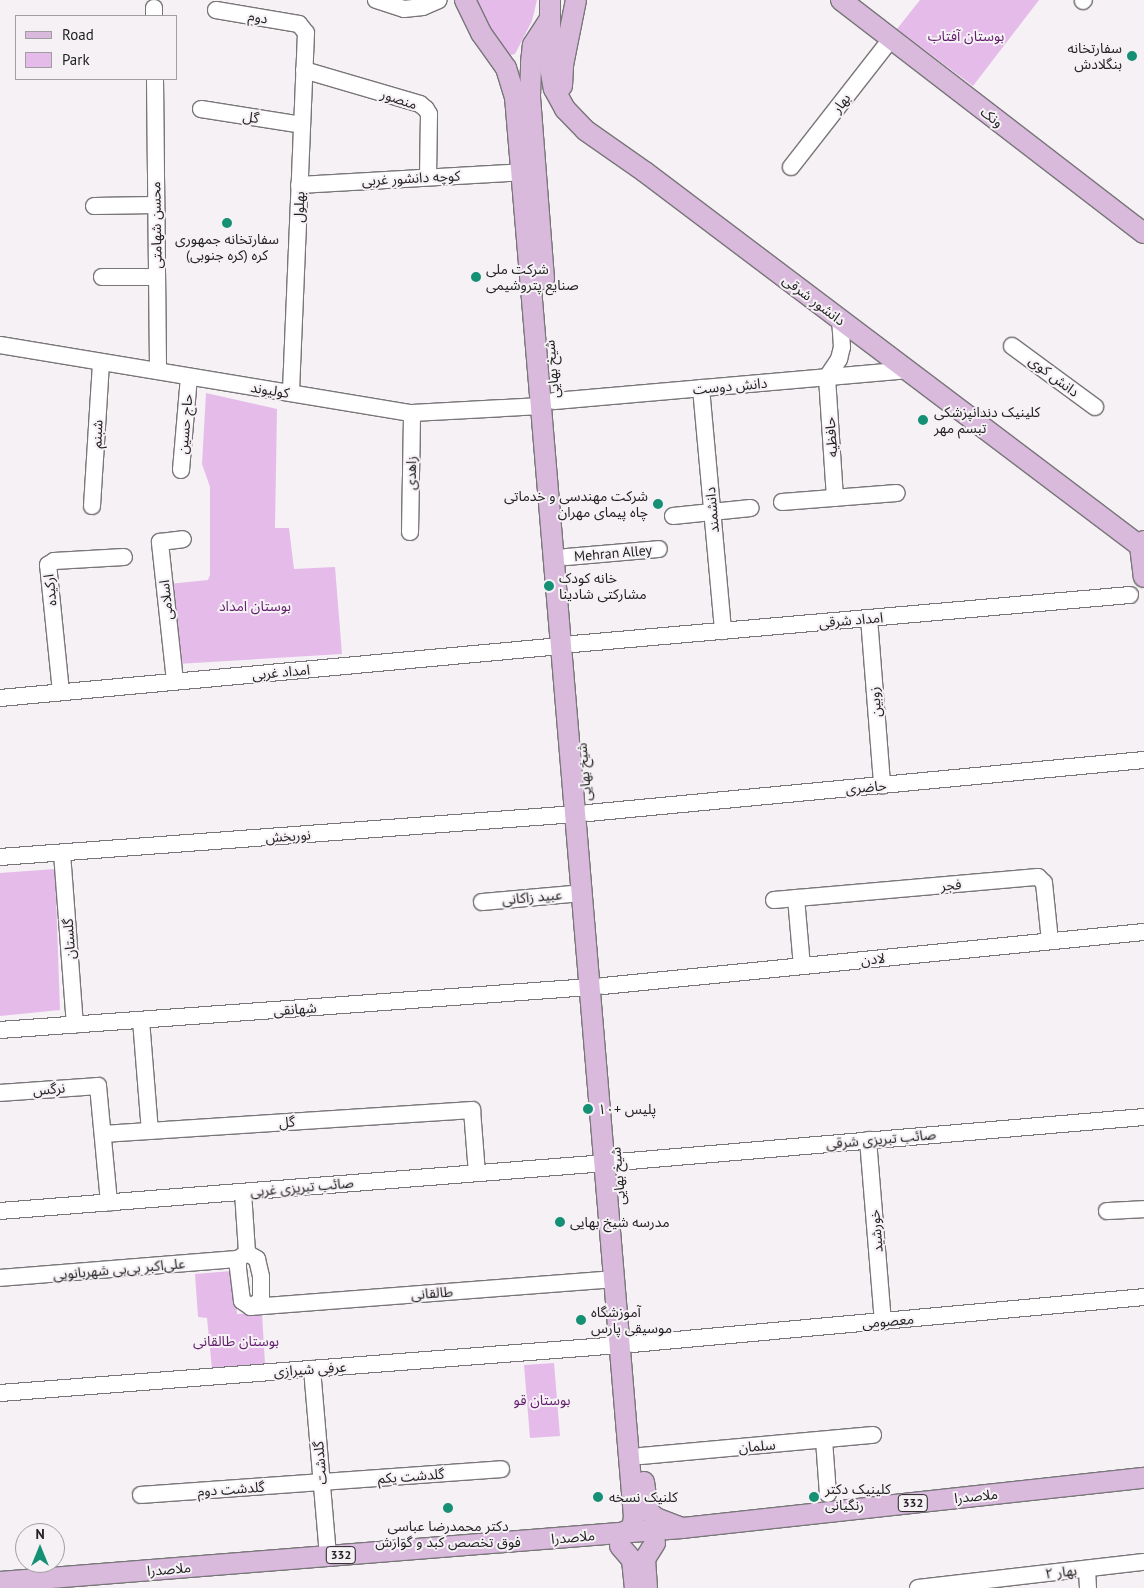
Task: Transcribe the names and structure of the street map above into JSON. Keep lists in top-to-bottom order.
{
  "streets": {
    "main road": [
      "ونک",
      "دانشور شرقی",
      "شیخ بهایی",
      "ملاصدرا",
      "332"
    ],
    "street": [
      "دوم",
      "منصور",
      "بهار",
      "گل",
      "کوچه دانشور غربی",
      "بهلول",
      "محسن شهامتی",
      "دانش کوی",
      "دانش دوست",
      "کولیوند",
      "حاج حسین",
      "شبنم",
      "حافظیه",
      "زاهدی",
      "دانشمند",
      "Mehran Alley",
      "ارکیده",
      "اسلامی",
      "امداد شرقی",
      "امداد غربی",
      "زوبین",
      "حاضری",
      "نوربخش",
      "فجر",
      "عبید زاکانی",
      "گلستان",
      "لادن",
      "شهانقی",
      "نرگس",
      "صائب تبریزی شرقی",
      "صائب تبریزی غربی",
      "خورشید",
      "علی‌اکبر بی‌بی شهربانویی",
      "طالقانی",
      "معصومی",
      "عرفی شیرازی",
      "سلمان",
      "گلدشت",
      "گلدشت یکم",
      "گلدشت دوم",
      "بهار ۲"
    ]
  },
  "crossings": [
    ["دوم", "بهلول"],
    ["منصور", "کوچه دانشور غربی"],
    ["منصور", "بهلول"],
    ["بهار", "ونک"],
    ["گل", "بهلول"],
    ["گل", "نرگس"],
    ["گل", "صائب تبریزی غربی"],
    ["کوچه دانشور غربی", "بهلول"],
    ["کوچه دانشور غربی", "شیخ بهایی"],
    ["بهلول", "کولیوند"],
    ["محسن شهامتی", "کولیوند"],
    ["دانشور شرقی", "شیخ بهایی"],
    ["دانشور شرقی", "دانش دوست"],
    ["شیخ بهایی", "دانش دوست"],
    ["شیخ بهایی", "کولیوند"],
    ["شیخ بهایی", "Mehran Alley"],
    ["شیخ بهایی", "امداد شرقی"],
    ["شیخ بهایی", "امداد غربی"],
    ["شیخ بهایی", "حاضری"],
    ["شیخ بهایی", "نوربخش"],
    ["شیخ بهایی", "عبید زاکانی"],
    ["شیخ بهایی", "لادن"],
    ["شیخ بهایی", "شهانقی"],
    ["شیخ بهایی", "صائب تبریزی شرقی"],
    ["شیخ بهایی", "صائب تبریزی غربی"],
    ["شیخ بهایی", "طالقانی"],
    ["شیخ بهایی", "معصومی"],
    ["شیخ بهایی", "عرفی شیرازی"],
    ["شیخ بهایی", "سلمان"],
    ["شیخ بهایی", "ملاصدرا"],
    ["دانش دوست", "کولیوند"],
    ["دانش دوست", "حافظیه"],
    ["دانش دوست", "دانشمند"],
    ["کولیوند", "حاج حسین"],
    ["کولیوند", "شبنم"],
    ["کولیوند", "زاهدی"],
    ["دانشمند", "امداد شرقی"],
    ["ارکیده", "امداد غربی"],
    ["اسلامی", "امداد غربی"],
    ["امداد شرقی", "امداد غربی"],
    ["امداد شرقی", "زوبین"],
    ["زوبین", "حاضری"],
    ["حاضری", "نوربخش"],
    ["نوربخش", "گلستان"],
    ["فجر", "لادن"],
    ["گلستان", "شهانقی"],
    ["لادن", "شهانقی"],
    ["صائب تبریزی شرقی", "صائب تبریزی غربی"],
    ["صائب تبریزی شرقی", "خورشید"],
    ["خورشید", "معصومی"],
    ["معصومی", "عرفی شیرازی"],
    ["عرفی شیرازی", "گلدشت"],
    ["گلدشت", "گلدشت یکم"],
    ["گلدشت", "گلدشت دوم"],
    ["گلدشت", "ملاصدرا"],
    ["گلدشت یکم", "گلدشت دوم"]
  ],
  "parks": [
    "بوستان آفتاب",
    "بوستان امداد",
    "بوستان طالقانی",
    "بوستان قو"
  ],
  "places": [
    "سفارتخانه بنگلادش",
    "سفارتخانه جمهوری کره (کره جنوبی)",
    "شرکت ملی صنایع پتروشیمی",
    "کلینیک دندانپزشکی تبسم مهر",
    "شرکت مهندسی و خدماتی چاه پیمای مهران",
    "خانه کودک مشارکتی شادینا",
    "پلیس +۱۰",
    "مدرسه شیخ بهایی",
    "آموزشگاه موسیقی پارس",
    "کلنیک نسخه",
    "کلینیک دکتر رنگیانی",
    "دکتر محمدرضا عباسی فوق تخصص کبد و گوارش"
  ],
  "legend": ["Road", "Park"],
  "north": "top"
}
